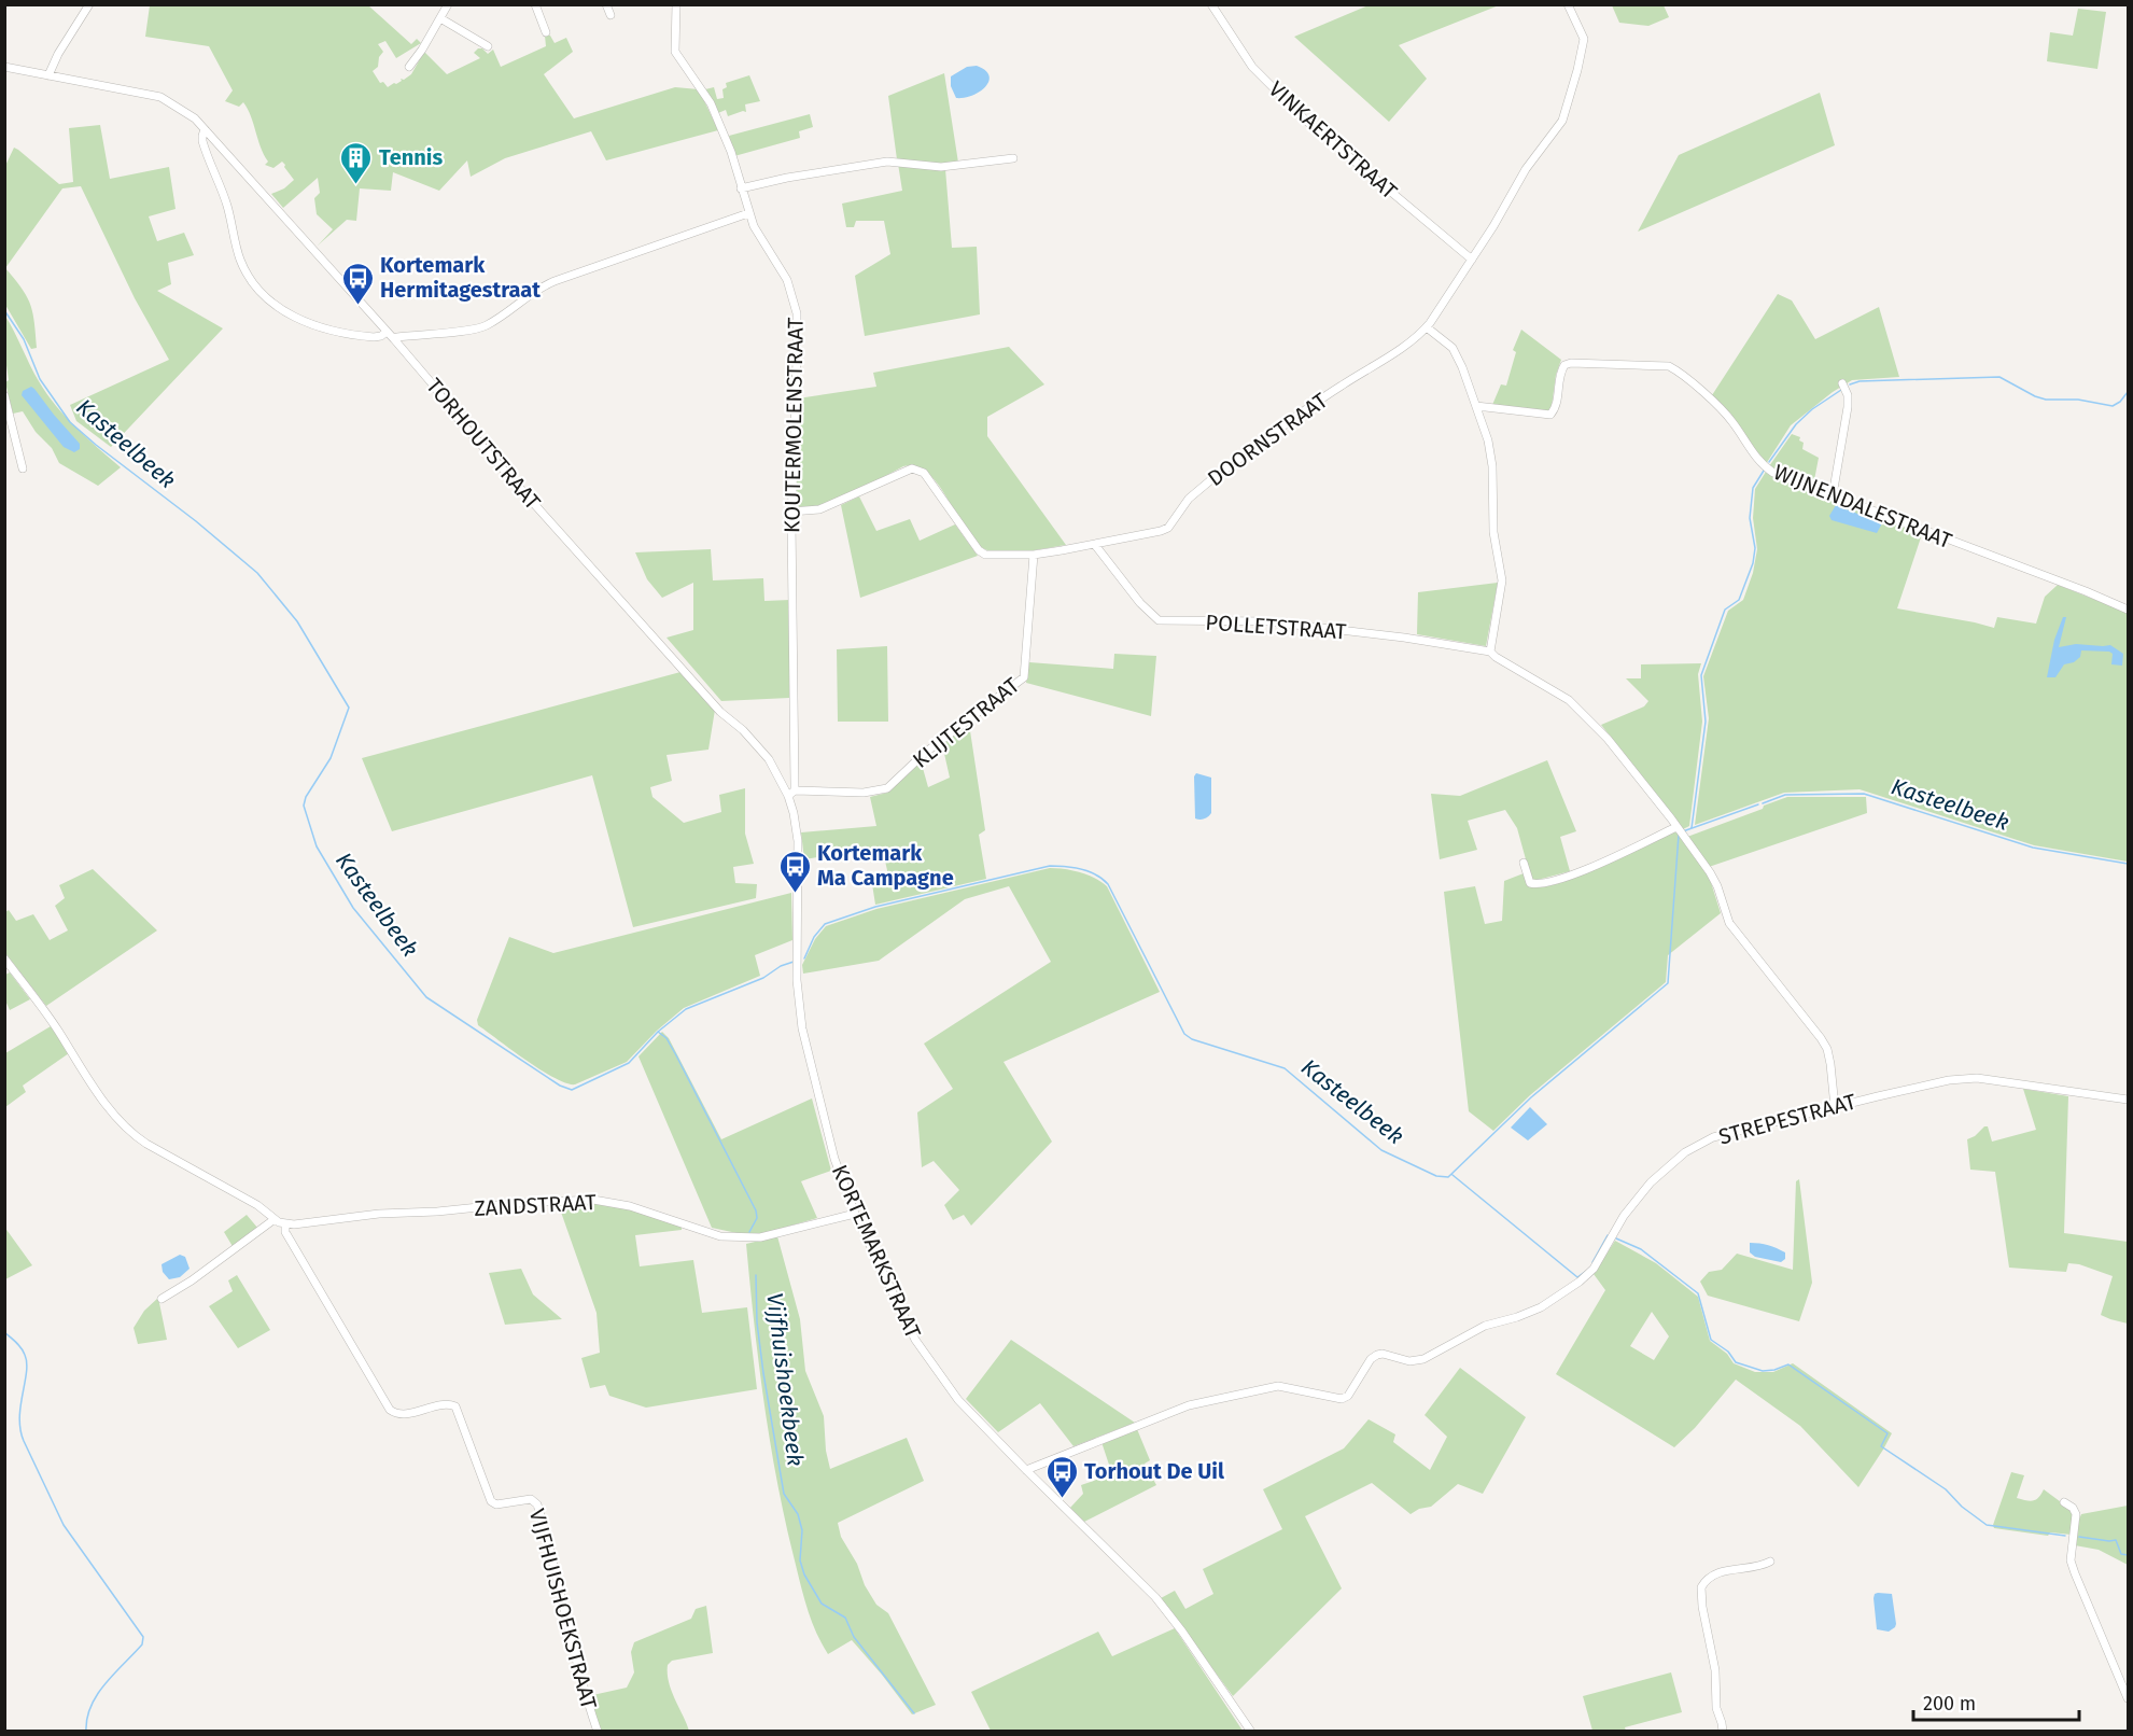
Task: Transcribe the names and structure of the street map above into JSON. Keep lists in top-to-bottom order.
{
  "streets": {
    "street": [
      "VINKAERTSTRAAT",
      "KOUTERMOLENSTRAAT",
      "DOORNSTRAAT",
      "TORHOUTSTRAAT",
      "WIJNENDALESTRAAT",
      "POLLETSTRAAT",
      "KLIJTESTRAAT",
      "STREPESTRAAT",
      "ZANDSTRAAT",
      "KORTEMARKSTRAAT",
      "VIJFHUISHOEKSTRAAT"
    ]
  },
  "crossings": [
    ["VINKAERTSTRAAT", "DOORNSTRAAT"],
    ["KOUTERMOLENSTRAAT", "DOORNSTRAAT"],
    ["KOUTERMOLENSTRAAT", "TORHOUTSTRAAT"],
    ["KOUTERMOLENSTRAAT", "KLIJTESTRAAT"],
    ["DOORNSTRAAT", "POLLETSTRAAT"],
    ["DOORNSTRAAT", "KLIJTESTRAAT"],
    ["TORHOUTSTRAAT", "KLIJTESTRAAT"],
    ["TORHOUTSTRAAT", "KORTEMARKSTRAAT"],
    ["POLLETSTRAAT", "STREPESTRAAT"],
    ["STREPESTRAAT", "KORTEMARKSTRAAT"],
    ["ZANDSTRAAT", "KORTEMARKSTRAAT"],
    ["ZANDSTRAAT", "VIJFHUISHOEKSTRAAT"]
  ],
  "water": ["Kasteelbeek", "Vijfhuishoekbeek"],
  "places": {
    "building": ["Tennis"],
    "bus stop": ["Kortemark Hermitagestraat", "Kortemark Ma Campagne", "Torhout De Uil"]
  },
  "scale_bar": "200 m"
}
